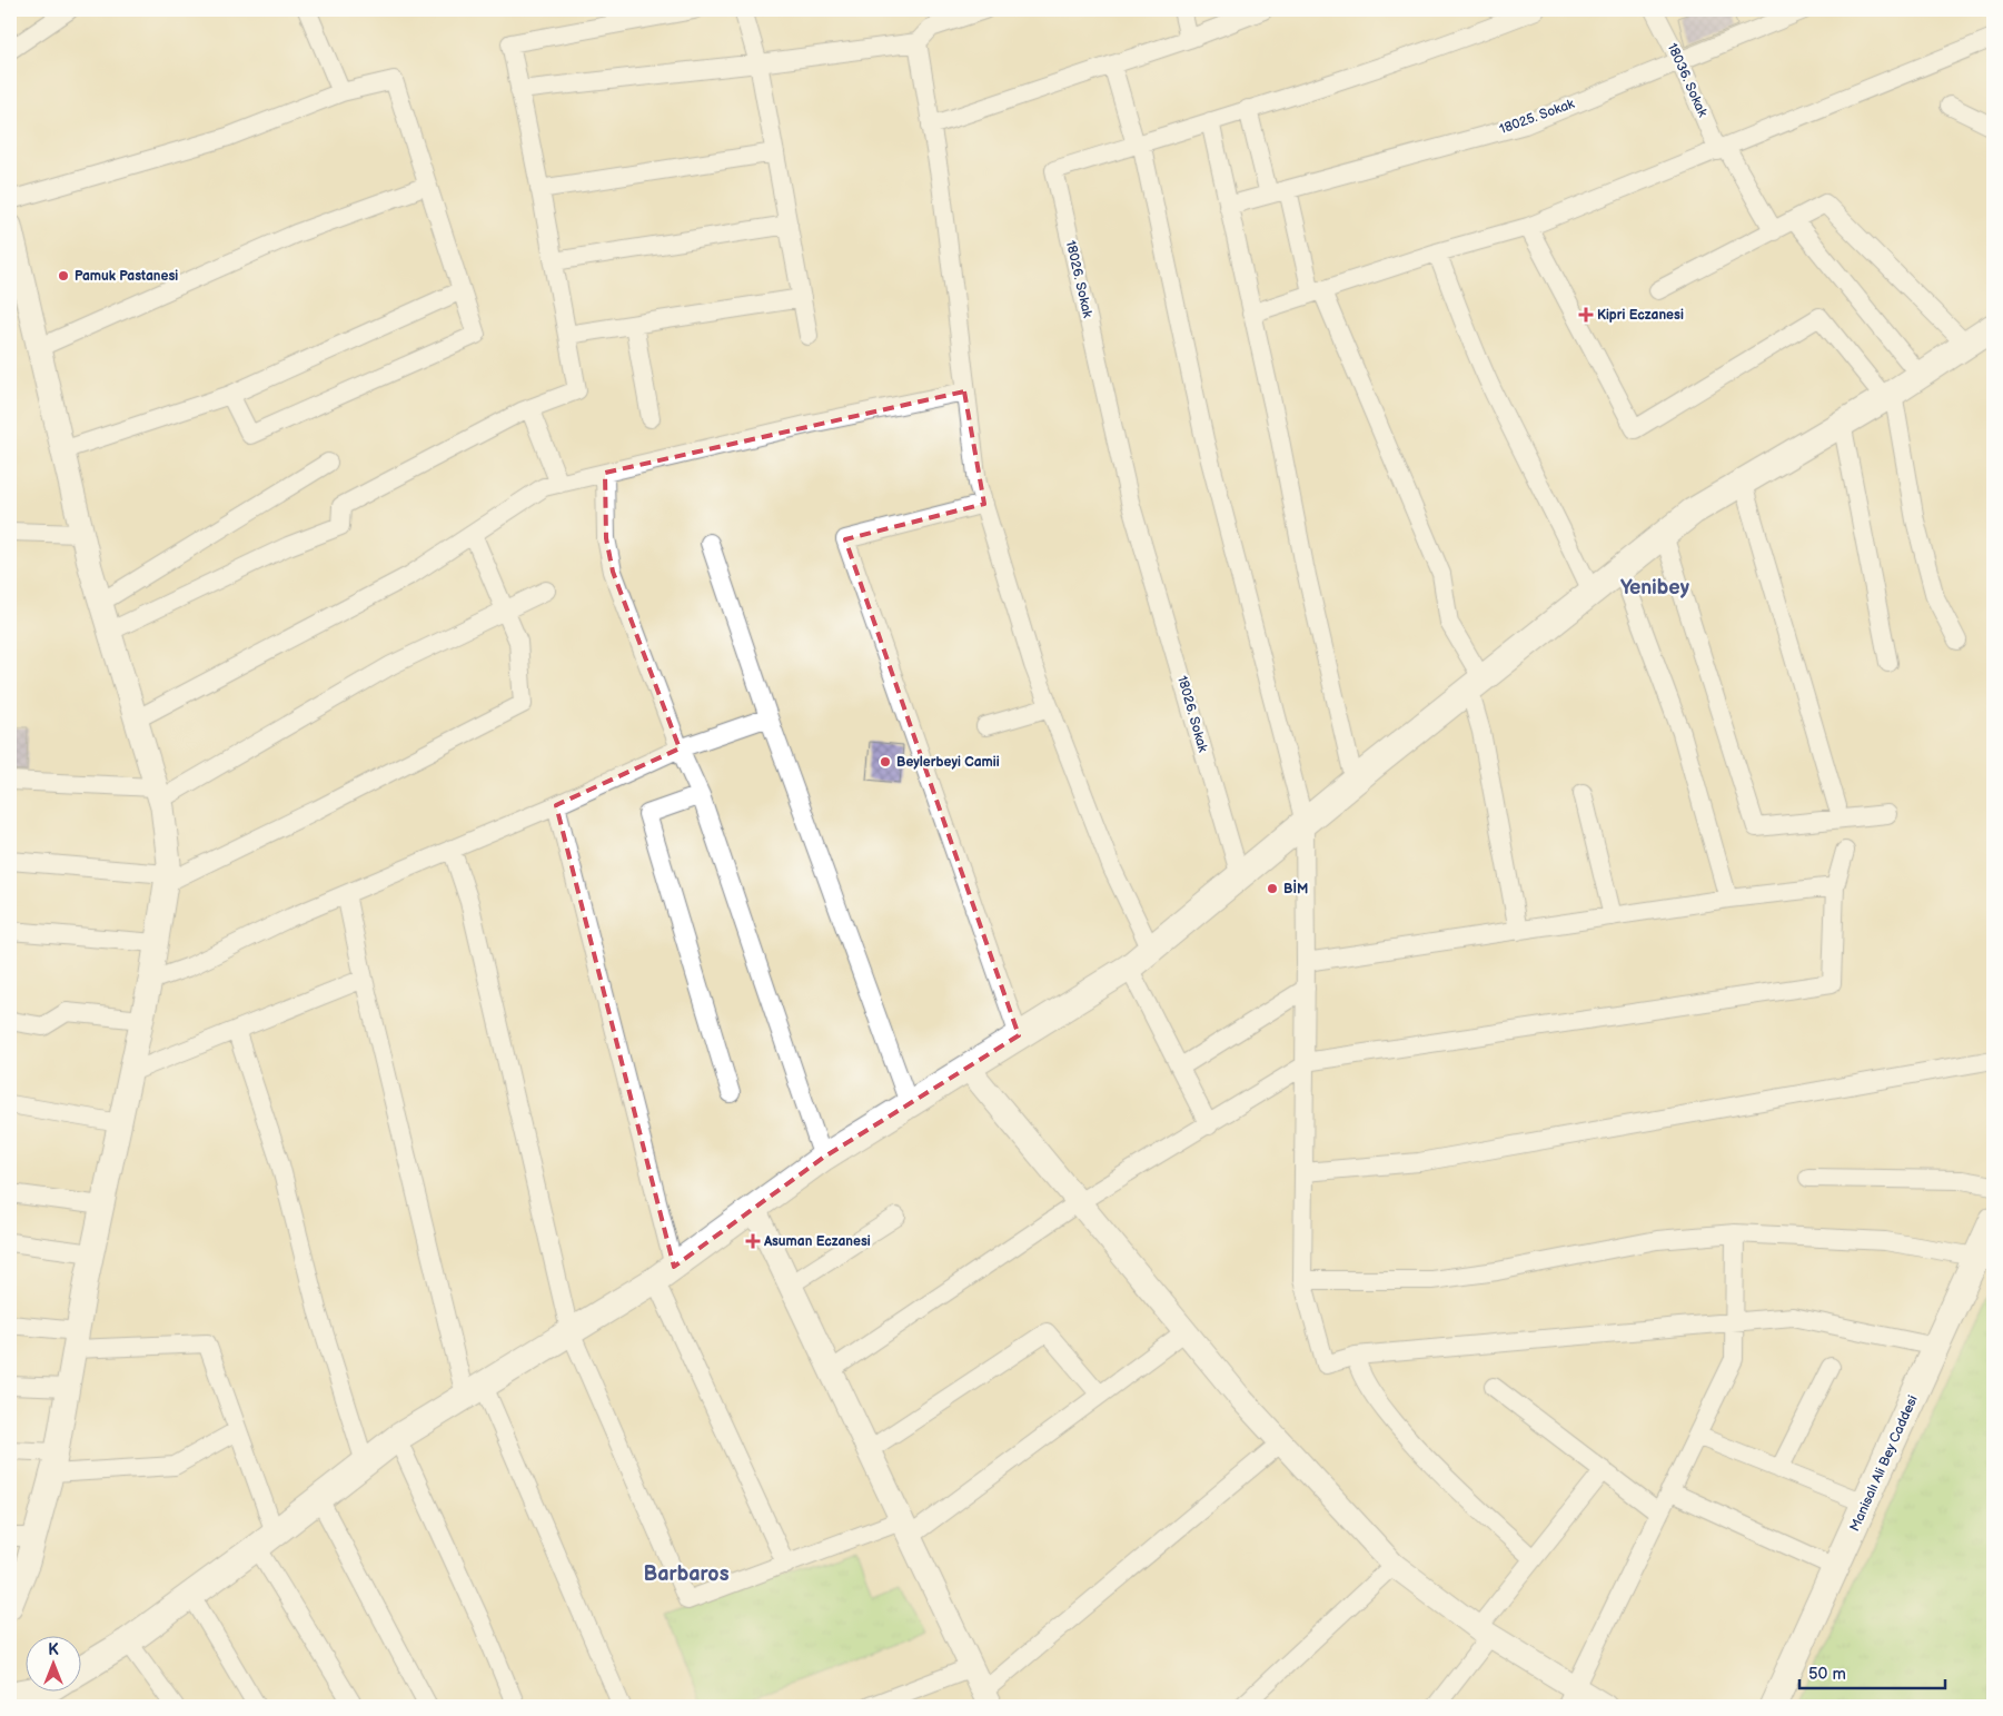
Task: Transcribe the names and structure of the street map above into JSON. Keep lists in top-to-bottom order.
{
  "streets": {
    "main road": ["Manisalı Ali Bey Caddesi"],
    "street": ["18036. Sokak", "18025. Sokak", "18026. Sokak"]
  },
  "crossings": [
    ["18036. Sokak", "18025. Sokak"]
  ],
  "districts": ["Yenibey", "Barbaros"],
  "places": {
    "other": ["Pamuk Pastanesi", "Beylerbeyi Camii", "BİM"],
    "health": ["Kipri Eczanesi", "Asuman Eczanesi"]
  },
  "scale_bar": "50 m",
  "north": "top"
}
